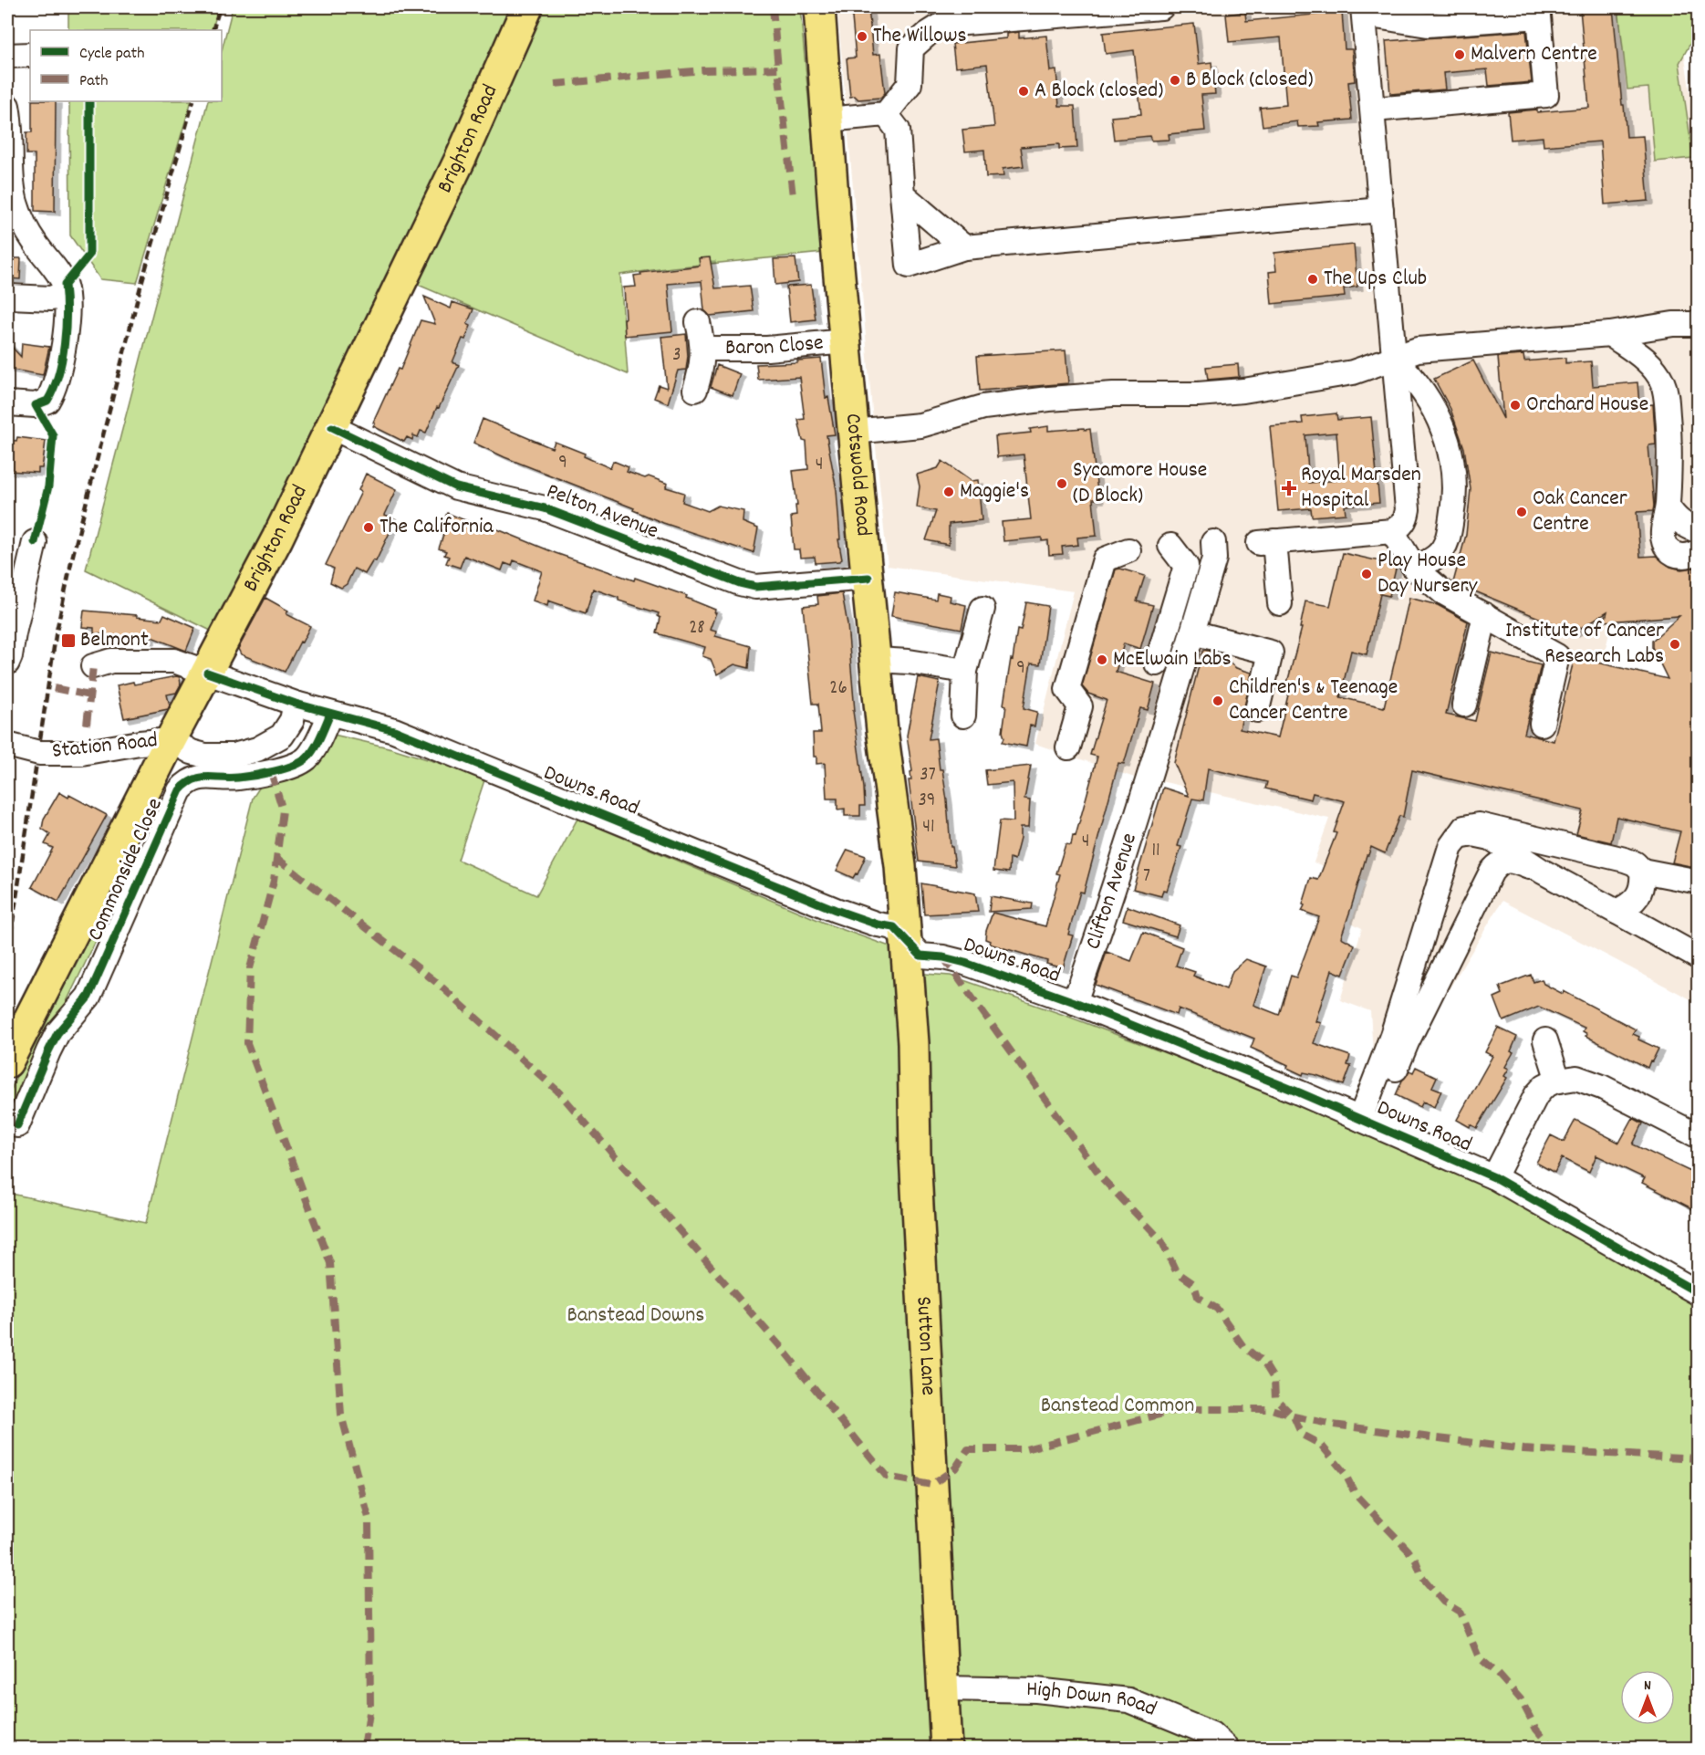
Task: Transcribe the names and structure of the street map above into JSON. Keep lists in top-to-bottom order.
{
  "streets": {
    "main road": ["Brighton Road", "Cotswold Road", "Sutton Lane"],
    "street": [
      "Baron Close",
      "Pelton Avenue",
      "Station Road",
      "Downs Road",
      "Commonside Close",
      "Clifton Avenue",
      "High Down Road"
    ]
  },
  "crossings": [
    ["Brighton Road", "Pelton Avenue"],
    ["Brighton Road", "Station Road"],
    ["Brighton Road", "Downs Road"],
    ["Baron Close", "Cotswold Road"],
    ["Cotswold Road", "Pelton Avenue"],
    ["Cotswold Road", "Downs Road"],
    ["Cotswold Road", "Sutton Lane"],
    ["Downs Road", "Commonside Close"],
    ["Downs Road", "Clifton Avenue"],
    ["Downs Road", "Sutton Lane"],
    ["Sutton Lane", "High Down Road"]
  ],
  "parks": ["Banstead Downs", "Banstead Common"],
  "places": {
    "other": [
      "The Willows",
      "Malvern Centre",
      "B Block (closed)",
      "A Block (closed)",
      "The Ups Club",
      "Orchard House",
      "Sycamore House (D Block)",
      "Maggie's",
      "Oak Cancer Centre",
      "The California",
      "Play House Day Nursery",
      "Institute of Cancer Research Labs",
      "McElwain Labs",
      "Children's & Teenage Cancer Centre"
    ],
    "health": ["Royal Marsden Hospital"],
    "transit": ["Belmont"]
  },
  "house_numbers": [
    "3",
    "9",
    "4",
    "28",
    "9",
    "26",
    "37",
    "39",
    "41",
    "4",
    "11",
    "7"
  ],
  "legend": ["Cycle path", "Path"],
  "north": "top"
}
